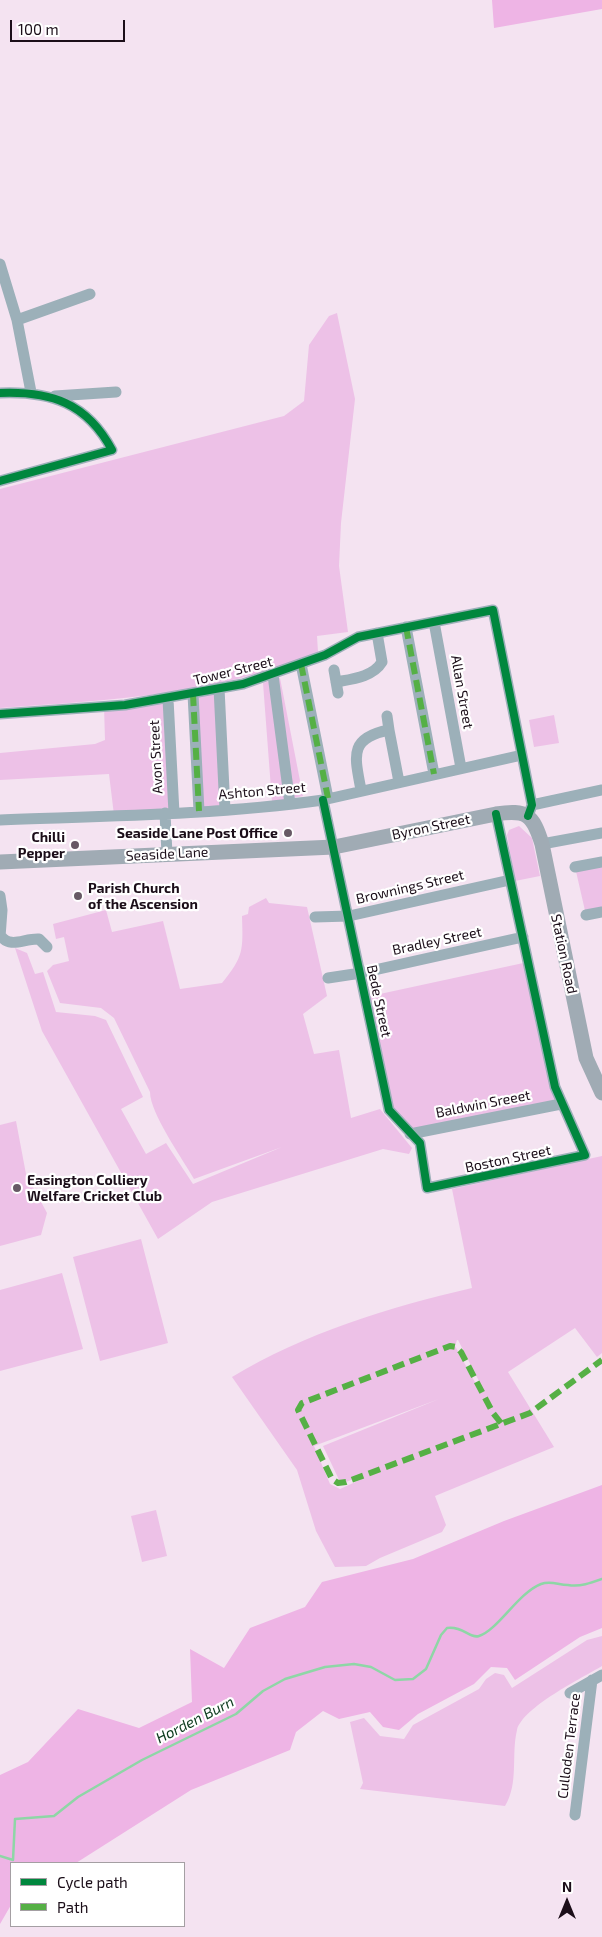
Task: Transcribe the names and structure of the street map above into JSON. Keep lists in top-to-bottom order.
{
  "streets": {
    "main road": ["Byron Street", "Seaside Lane", "Station Road"],
    "street": [
      "Tower Street",
      "Allan Street",
      "Avon Street",
      "Ashton Street",
      "Brownings Street",
      "Bradley Street",
      "Bede Street",
      "Baldwin Sreeet",
      "Boston Street",
      "Culloden Terrace"
    ]
  },
  "crossings": [
    ["Tower Street", "Allan Street"],
    ["Tower Street", "Avon Street"],
    ["Tower Street", "Ashton Street"],
    ["Tower Street", "Bede Street"],
    ["Allan Street", "Ashton Street"],
    ["Avon Street", "Ashton Street"],
    ["Avon Street", "Seaside Lane"],
    ["Ashton Street", "Bede Street"],
    ["Byron Street", "Seaside Lane"],
    ["Byron Street", "Station Road"],
    ["Byron Street", "Bede Street"],
    ["Seaside Lane", "Bede Street"],
    ["Brownings Street", "Bede Street"],
    ["Bradley Street", "Bede Street"],
    ["Bede Street", "Baldwin Sreeet"],
    ["Bede Street", "Boston Street"],
    ["Baldwin Sreeet", "Boston Street"]
  ],
  "water": ["Horden Burn"],
  "places": [
    "Seaside Lane Post Office",
    "Chilli Pepper",
    "Parish Church of the Ascension",
    "Easington Colliery Welfare Cricket Club"
  ],
  "legend": ["Cycle path", "Path"],
  "scale_bar": "100 m",
  "north": "top"
}
